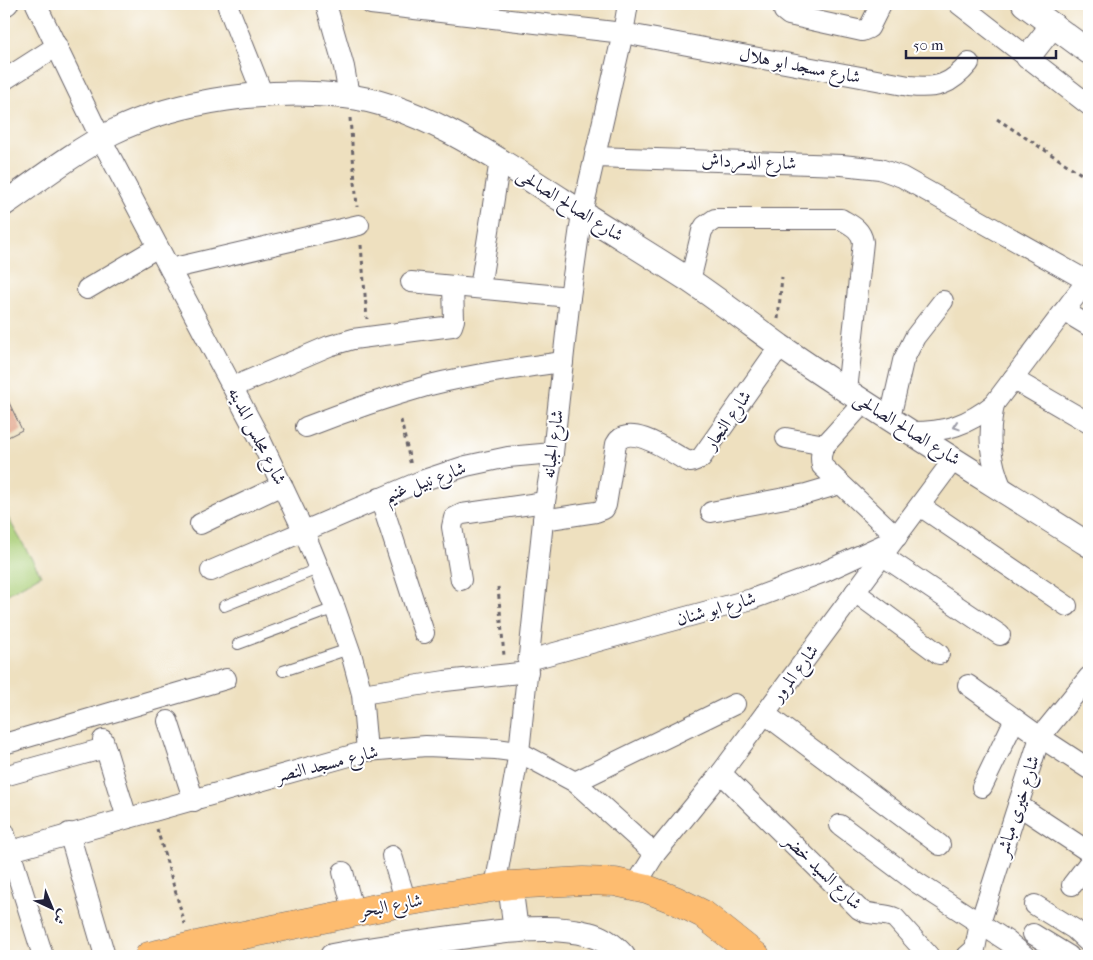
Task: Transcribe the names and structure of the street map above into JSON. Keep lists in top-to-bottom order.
{
  "streets": {
    "main road": ["شارع البحر"],
    "street": [
      "شارع مسجد ابو هلال",
      "شارع الدمرداش",
      "شارع الصالح الصالحى",
      "شارع النجار",
      "شارع مجلس المدينه",
      "شارع الجبانه",
      "شارع نبيل غنيم",
      "شارع ابو شنان",
      "شارع المرور",
      "شارع مسجد النصر",
      "شارع خيرى مباشر",
      "شارع السيد خضر"
    ]
  },
  "crossings": [
    ["شارع مسجد ابو هلال", "شارع الجبانه"],
    ["شارع الدمرداش", "شارع الجبانه"],
    ["شارع الصالح الصالحى", "شارع النجار"],
    ["شارع الصالح الصالحى", "شارع مجلس المدينه"],
    ["شارع الصالح الصالحى", "شارع الجبانه"],
    ["شارع الصالح الصالحى", "شارع المرور"],
    ["شارع النجار", "شارع الجبانه"],
    ["شارع مجلس المدينه", "شارع نبيل غنيم"],
    ["شارع مجلس المدينه", "شارع ابو شنان"],
    ["شارع مجلس المدينه", "شارع مسجد النصر"],
    ["شارع الجبانه", "شارع نبيل غنيم"],
    ["شارع الجبانه", "شارع ابو شنان"],
    ["شارع الجبانه", "شارع مسجد النصر"],
    ["شارع الجبانه", "شارع البحر"],
    ["شارع ابو شنان", "شارع المرور"],
    ["شارع المرور", "شارع مسجد النصر"],
    ["شارع المرور", "شارع السيد خضر"],
    ["شارع المرور", "شارع البحر"]
  ],
  "scale_bar": "50 m",
  "north": "bottom right"
}
